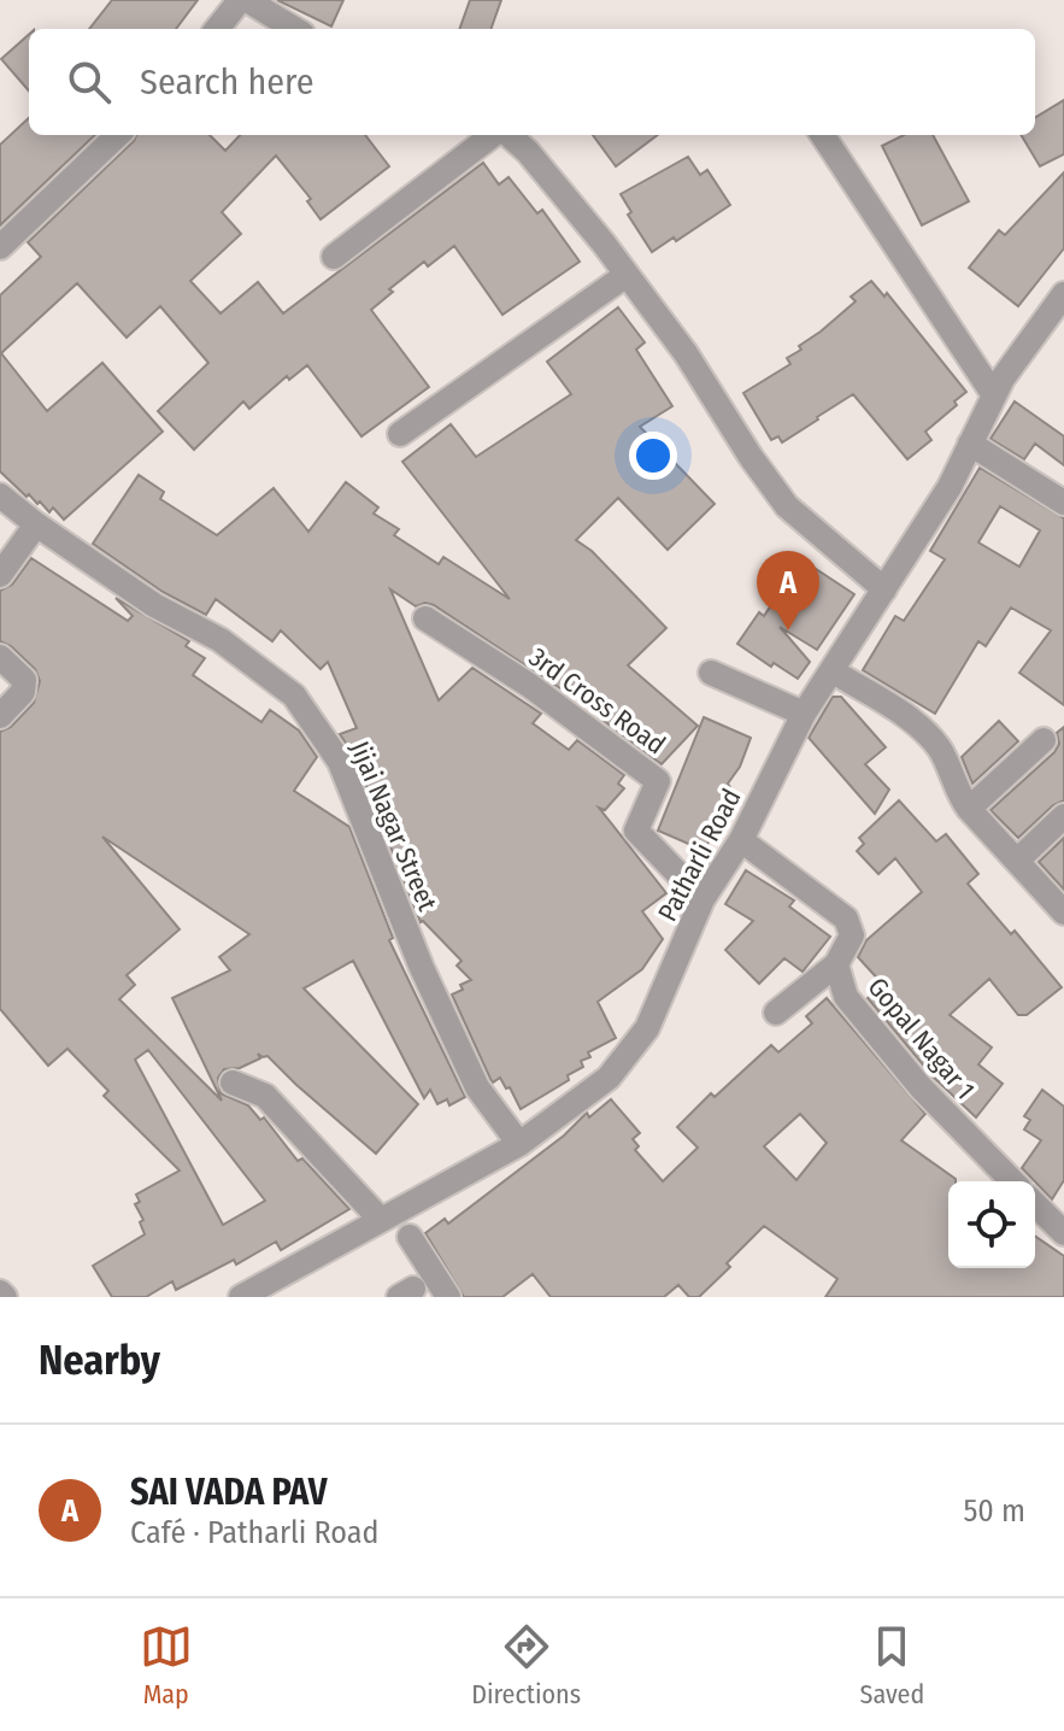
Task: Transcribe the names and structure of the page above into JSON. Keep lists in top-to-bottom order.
{
  "streets": {
    "street": [
      "3rd Cross Road",
      "Jijai Nagar Street",
      "Patharli Road",
      "Gopal Nagar 1"
    ]
  },
  "crossings": [
    ["3rd Cross Road", "Patharli Road"],
    ["Jijai Nagar Street", "Patharli Road"],
    ["Patharli Road", "Gopal Nagar 1"]
  ],
  "page": {
    "search": "Search here",
    "pins": "A",
    "heading": "Nearby",
    "list": [
      {
        "mark": "A",
        "name": "SAI VADA PAV",
        "note": "Café · Patharli Road",
        "value": "50 m"
      }
    ],
    "nav": ["Map", "Directions", "Saved"]
  }
}
